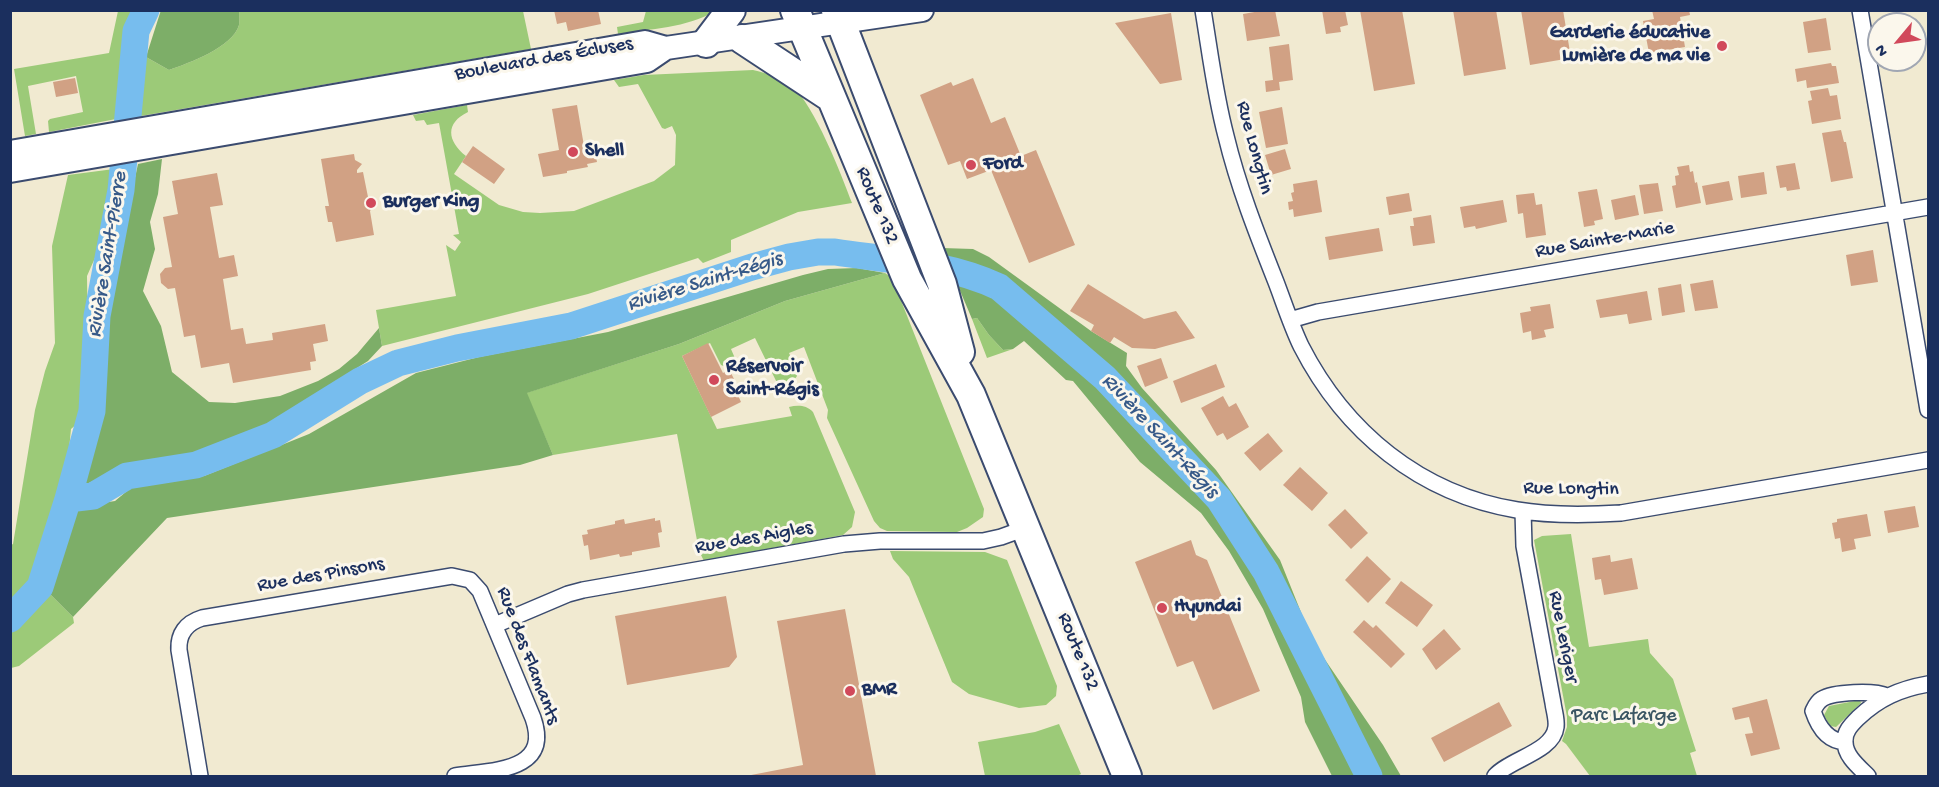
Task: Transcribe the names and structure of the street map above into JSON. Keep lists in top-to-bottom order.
{
  "streets": {
    "highway": ["Route 132"],
    "street": [
      "Boulevard des Écluses",
      "Rue Longtin",
      "Rue Sainte-Marie",
      "Rue des Aigles",
      "Rue des Pinsons",
      "Rue Leriger",
      "Rue des Flamants"
    ]
  },
  "crossings": [
    ["Boulevard des Écluses", "Route 132"],
    ["Rue Longtin", "Rue Sainte-Marie"],
    ["Rue Longtin", "Rue Leriger"],
    ["Route 132", "Rue des Aigles"],
    ["Rue des Aigles", "Rue des Flamants"],
    ["Rue des Pinsons", "Rue des Flamants"]
  ],
  "water": ["Rivière Saint-Pierre", "Rivière Saint-Régis"],
  "parks": ["Parc Lafarge"],
  "places": [
    "Garderie éducative Lumière de ma vie",
    "Shell",
    "Ford",
    "Burger King",
    "Réservoir Saint-Régis",
    "Hyundai",
    "BMR"
  ],
  "north": "bottom left"
}
